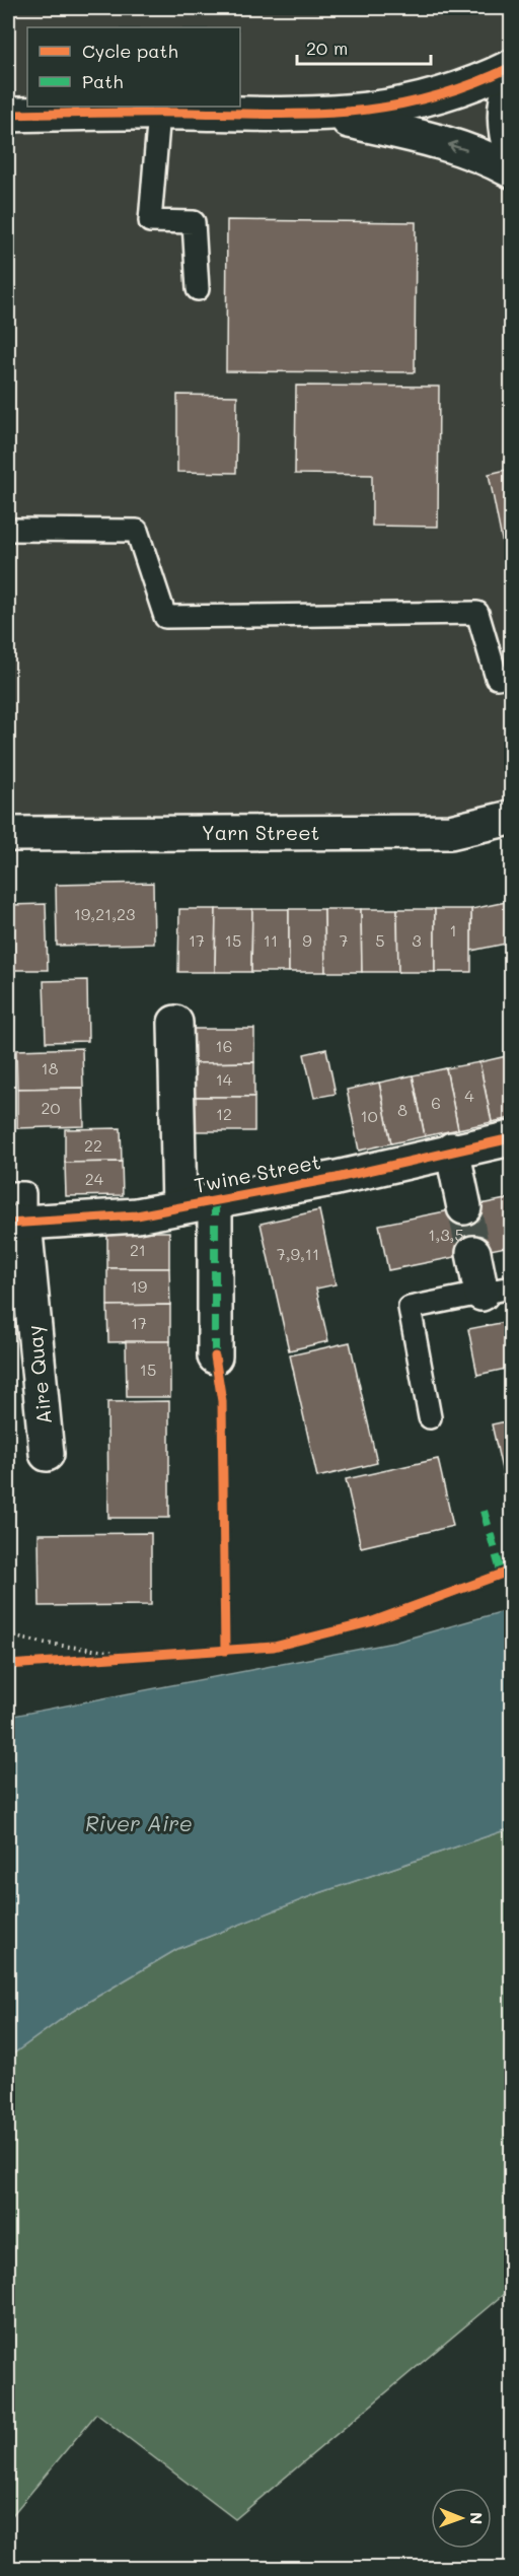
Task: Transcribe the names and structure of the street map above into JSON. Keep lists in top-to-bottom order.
{
  "streets": {
    "street": ["Yarn Street", "Twine Street", "Aire Quay"]
  },
  "crossings": [
    ["Twine Street", "Aire Quay"]
  ],
  "water": ["River Aire"],
  "house_numbers": [
    "19,21,23",
    "1",
    "17",
    "15",
    "11",
    "9",
    "7",
    "5",
    "3",
    "16",
    "18",
    "14",
    "4",
    "6",
    "20",
    "8",
    "12",
    "10",
    "22",
    "24",
    "1,3,5",
    "21",
    "7,9,11",
    "19",
    "17",
    "15"
  ],
  "legend": ["Cycle path", "Path"],
  "scale_bar": "20 m",
  "north": "right"
}
